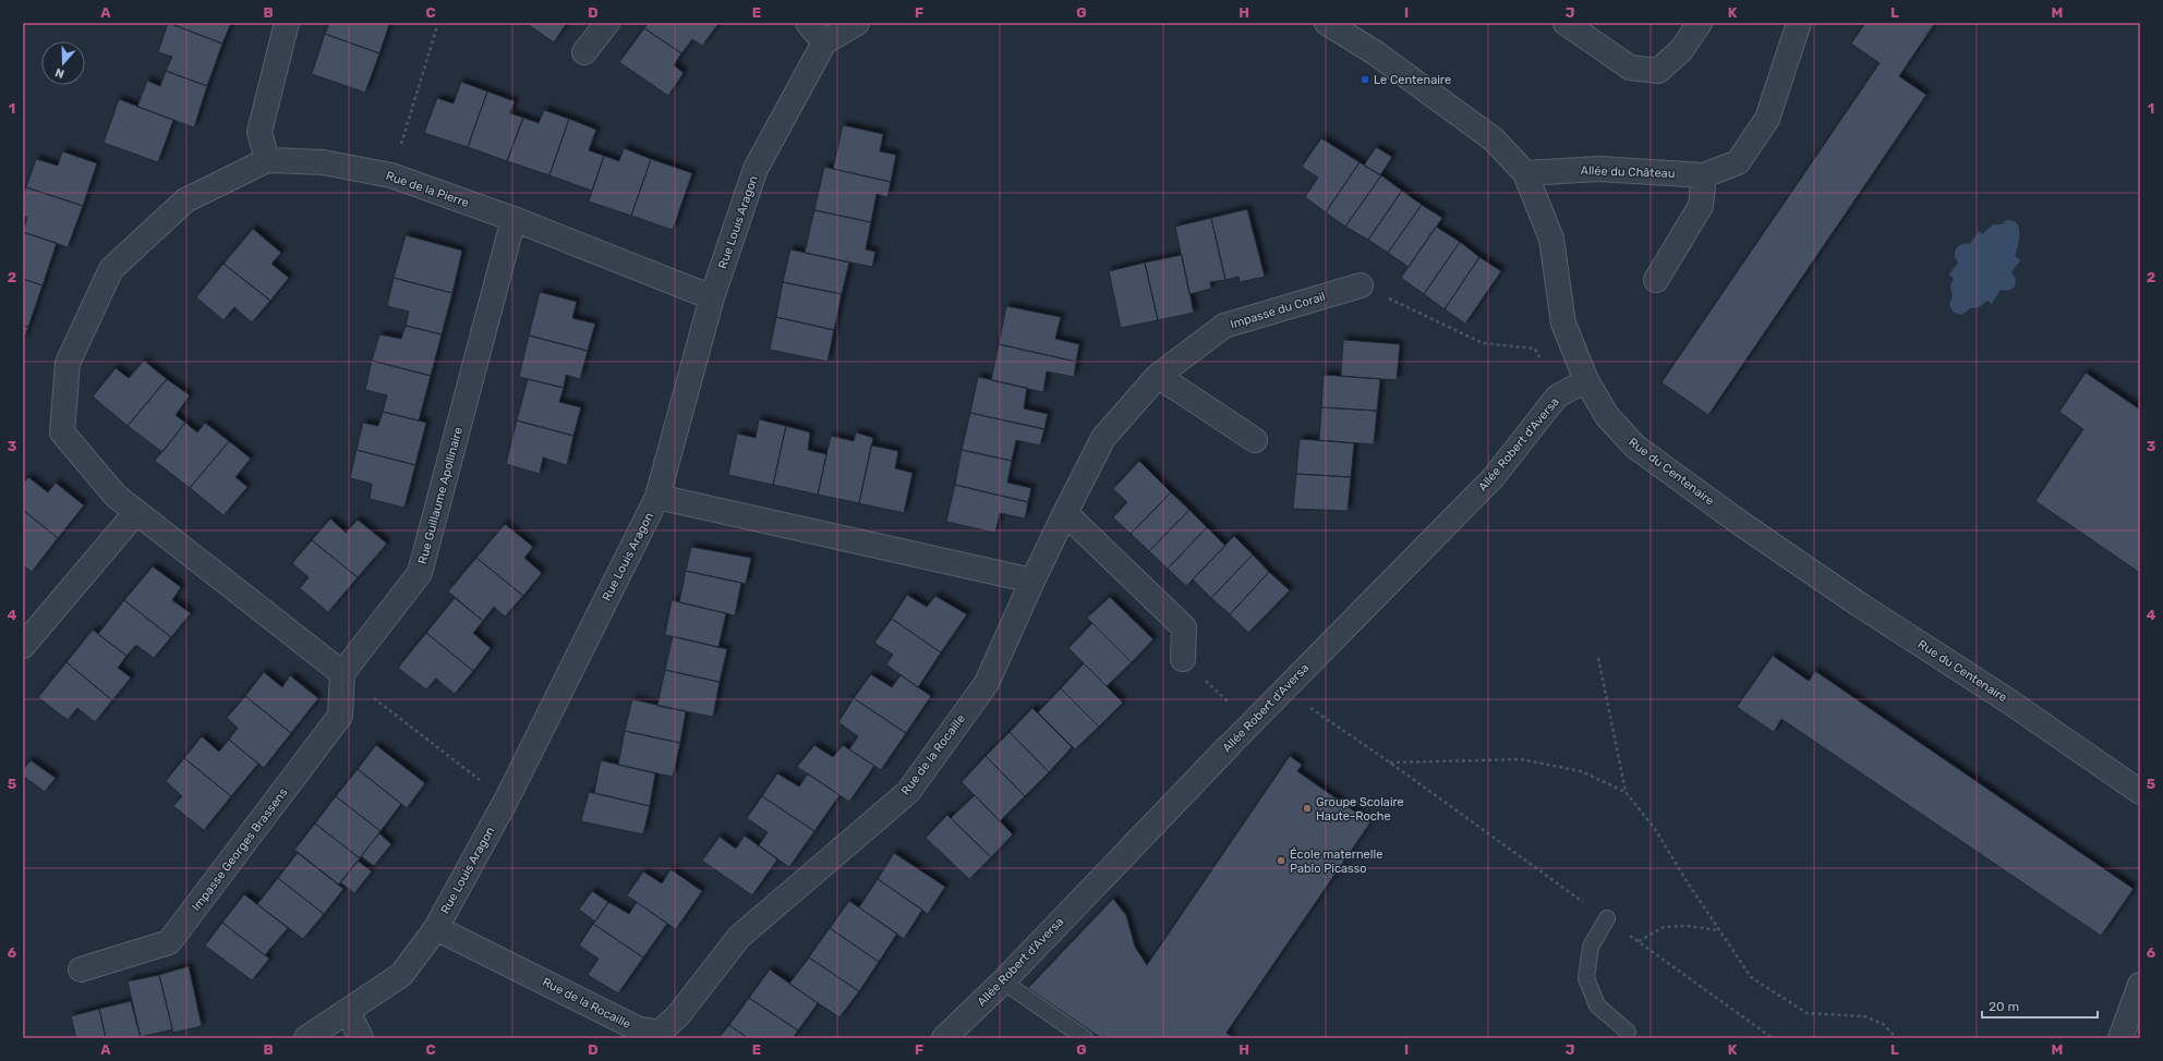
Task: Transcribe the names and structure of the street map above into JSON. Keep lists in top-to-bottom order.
{
  "streets": {
    "street": [
      "Allée du Château",
      "Rue de la Pierre",
      "Rue Louis Aragon",
      "Impasse du Corail",
      "Allée Robert d'Aversa",
      "Rue du Centenaire",
      "Rue Guillaume Apollinaire",
      "Rue de la Rocaille",
      "Impasse Georges Brassens"
    ]
  },
  "crossings": [
    ["Allée du Château", "Rue du Centenaire"],
    ["Rue de la Pierre", "Rue Louis Aragon"],
    ["Rue de la Pierre", "Rue Guillaume Apollinaire"],
    ["Rue Louis Aragon", "Rue de la Rocaille"],
    ["Impasse du Corail", "Rue de la Rocaille"],
    ["Allée Robert d'Aversa", "Rue du Centenaire"],
    ["Rue Guillaume Apollinaire", "Impasse Georges Brassens"]
  ],
  "places": {
    "transit": ["Le Centenaire"],
    "other": ["Groupe Scolaire Haute-Roche", "École maternelle Pablo Picasso"]
  },
  "scale_bar": "20 m",
  "north": "bottom",
  "grid": {
    "columns": [
      "A",
      "B",
      "C",
      "D",
      "E",
      "F",
      "G",
      "H",
      "I",
      "J",
      "K",
      "L",
      "M"
    ],
    "rows": [
      "1",
      "2",
      "3",
      "4",
      "5",
      "6"
    ]
  }
}
